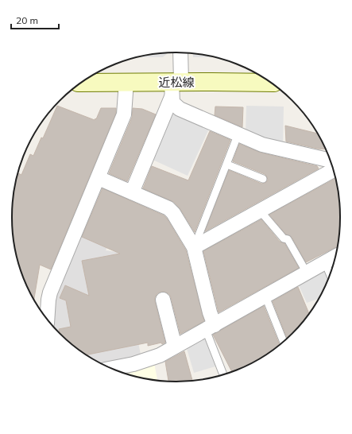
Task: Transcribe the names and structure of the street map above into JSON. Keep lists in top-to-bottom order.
{
  "streets": {
    "street": ["近松線"]
  },
  "scale_bar": "20 m"
}
